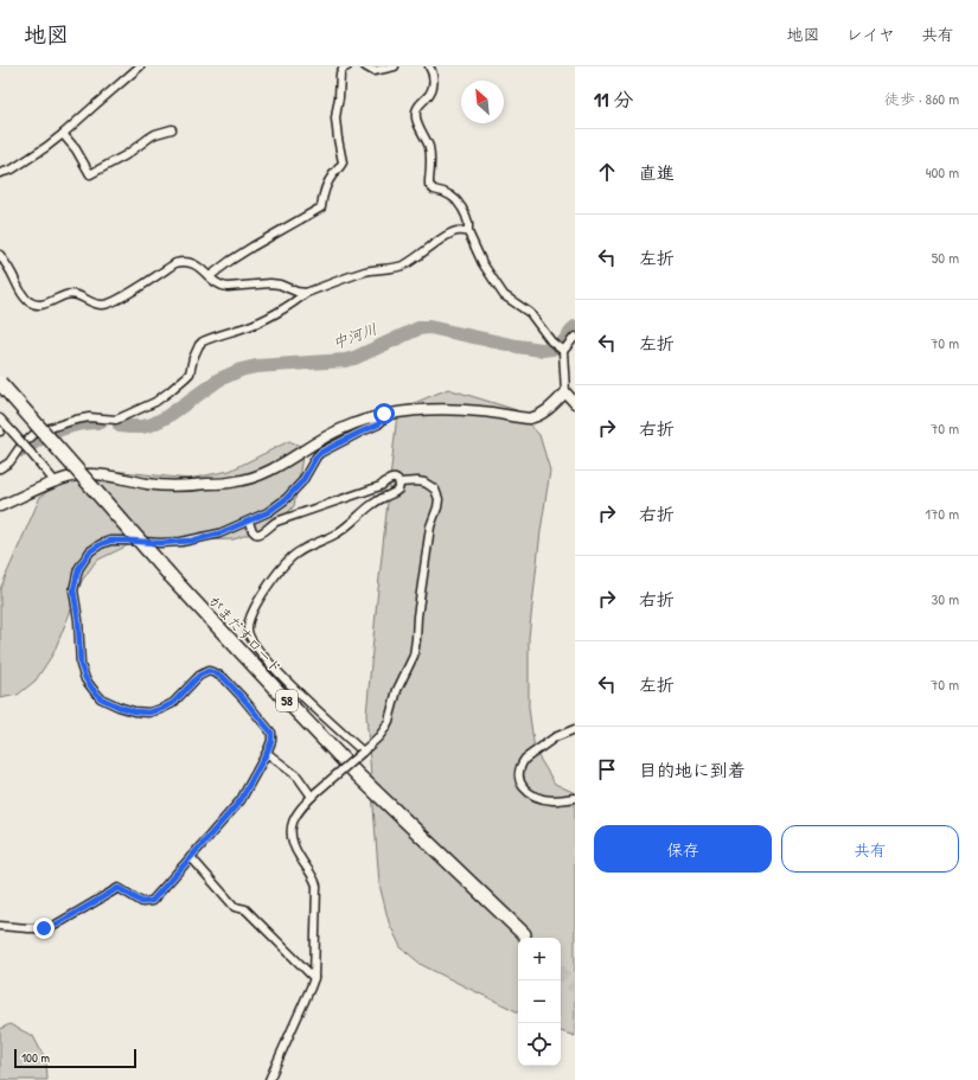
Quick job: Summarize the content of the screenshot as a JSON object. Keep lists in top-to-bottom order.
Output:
{
  "streets": {
    "highway": ["がまだすロード", "58"]
  },
  "water": ["中河川"],
  "scale_bar": "100 m",
  "north": "top left",
  "page": {
    "header": "地図",
    "nav": ["地図", "レイヤ", "共有"],
    "heading": ["11 分", "徒歩 · 860 m"],
    "list": [
      ["直進", "400 m"],
      ["左折", "50 m"],
      ["左折", "70 m"],
      ["右折", "70 m"],
      ["右折", "170 m"],
      ["右折", "30 m"],
      ["左折", "70 m"],
      "目的地に到着"
    ],
    "buttons": ["保存", "共有"],
    "map_buttons": ["+", "−"],
    "scale": "100 m"
  }
}
